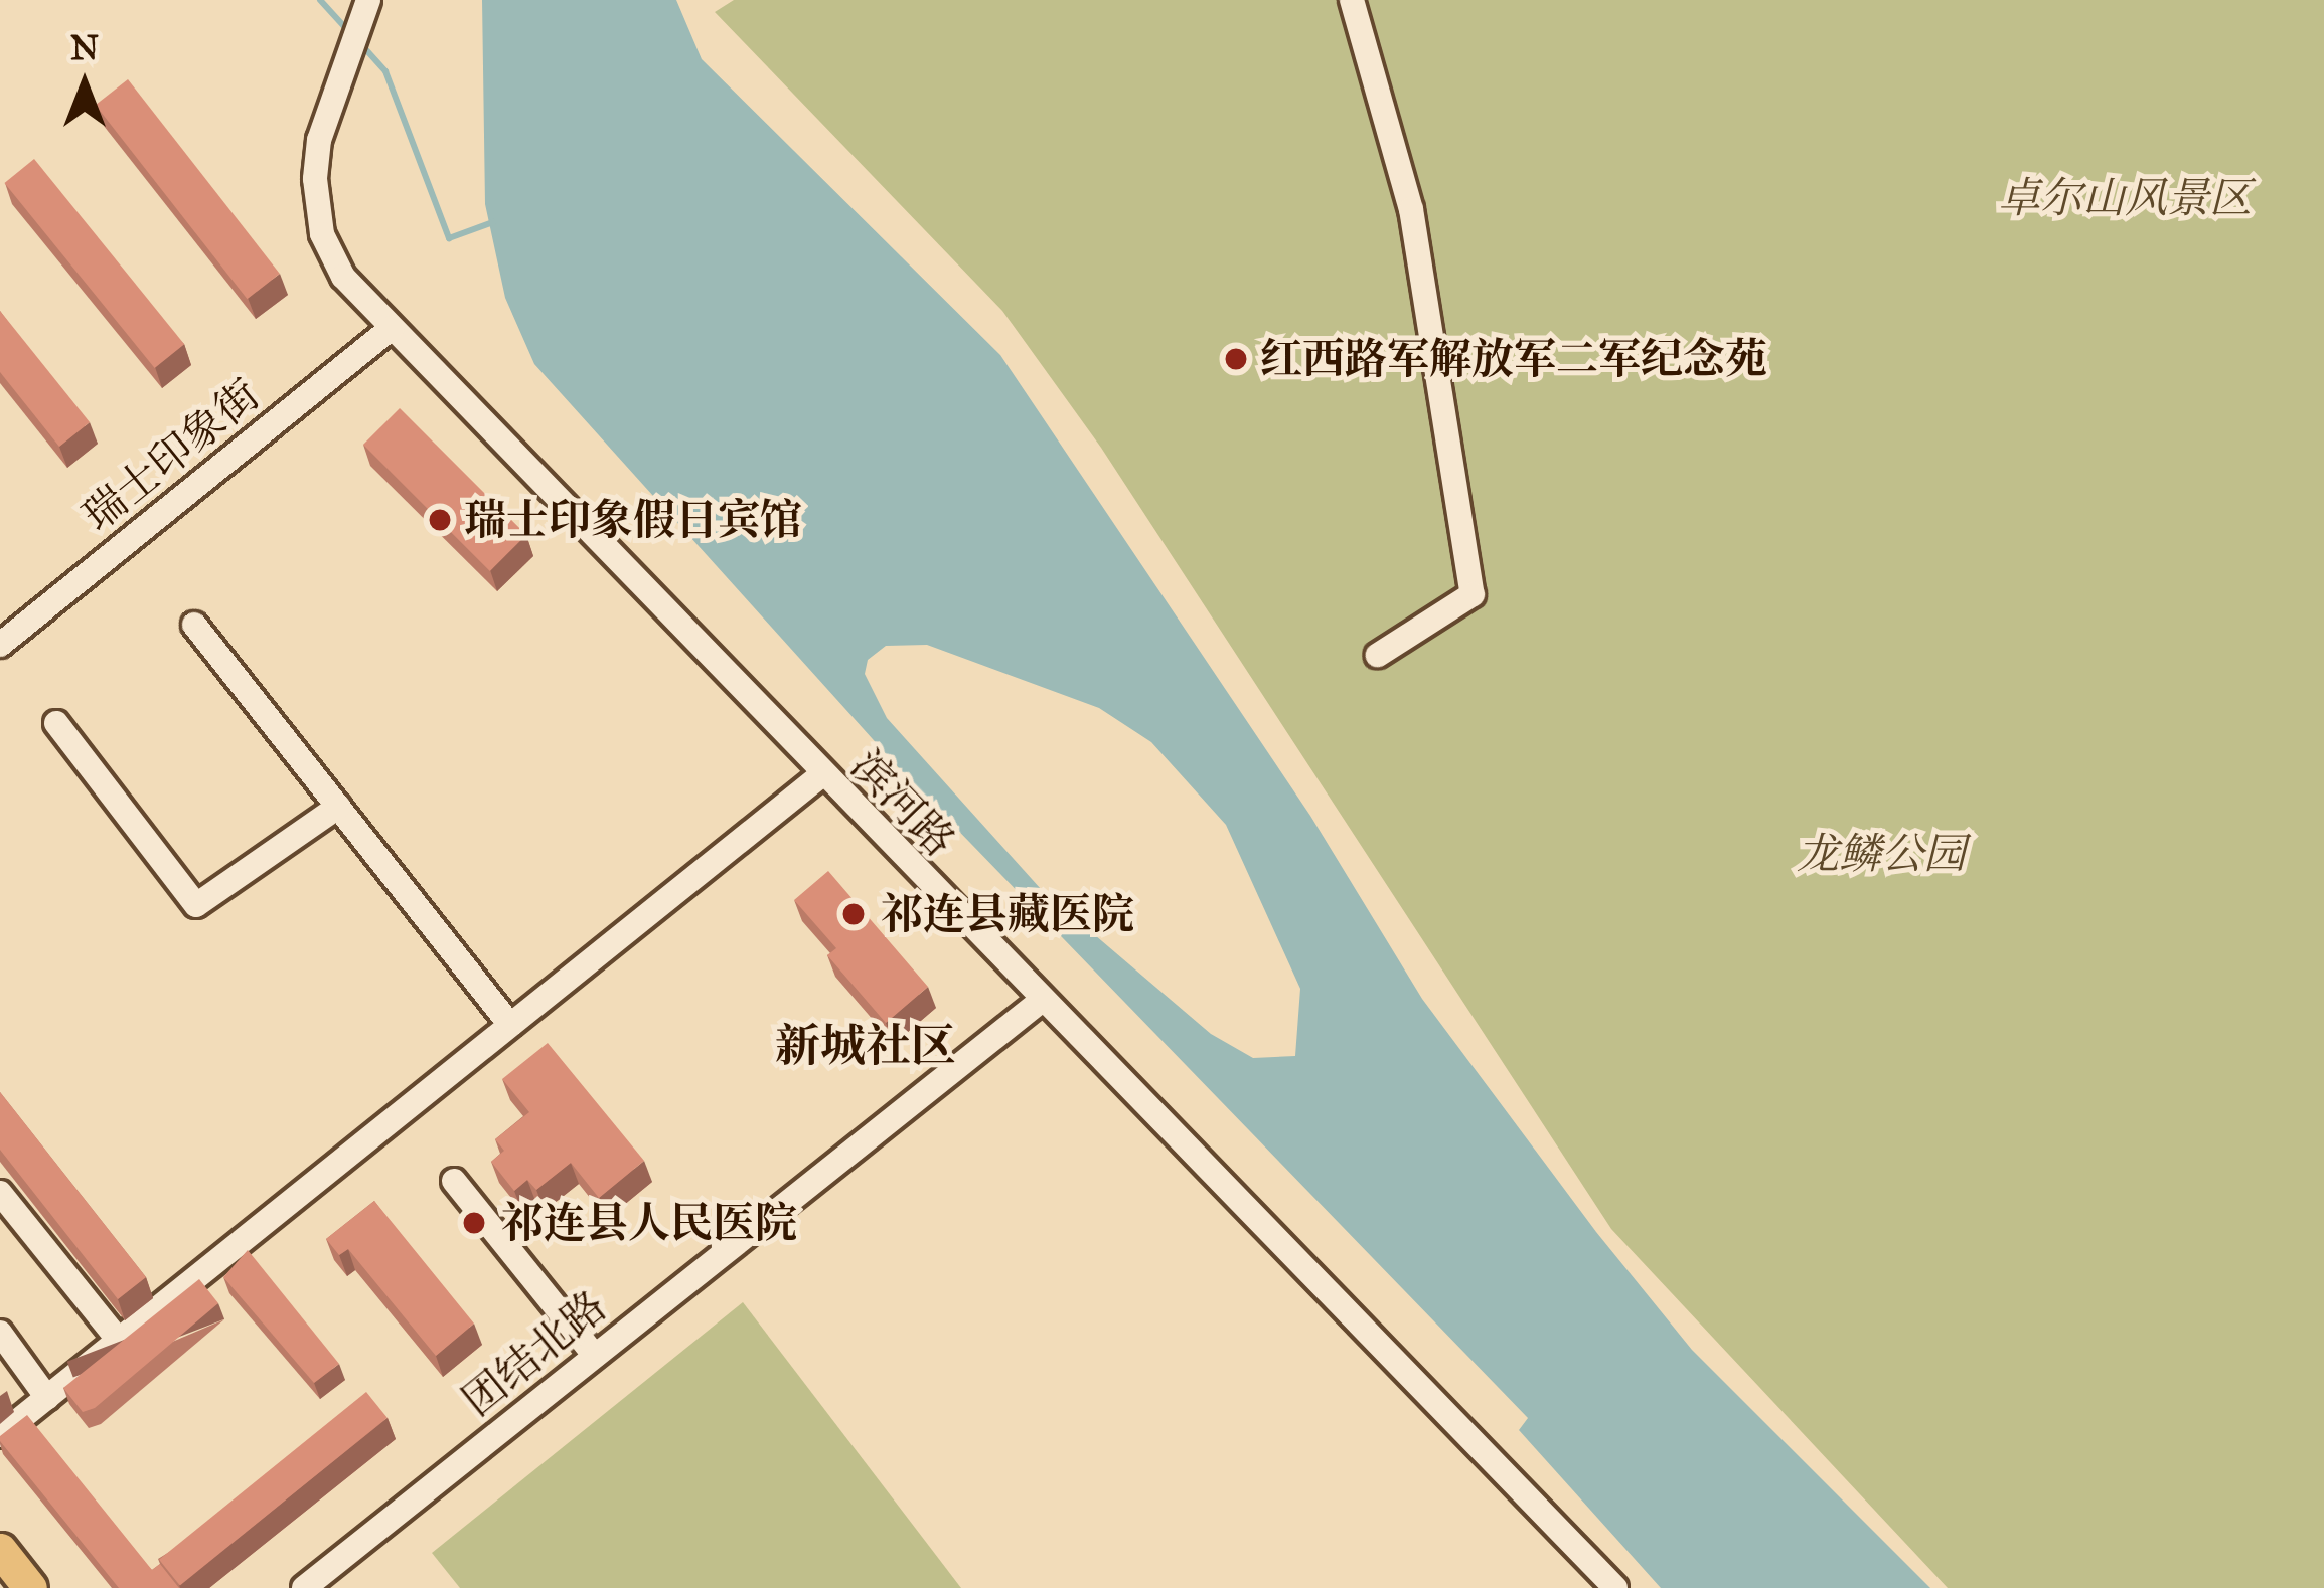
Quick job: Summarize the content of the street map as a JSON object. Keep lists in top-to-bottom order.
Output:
{
  "streets": {
    "street": ["瑞士印象街", "滨河路", "团结北路"]
  },
  "crossings": [
    ["瑞士印象街", "滨河路"],
    ["滨河路", "团结北路"]
  ],
  "districts": ["新城社区"],
  "parks": ["卓尔山风景区", "龙鳞公园"],
  "places": [
    "红西路军解放军二军纪念苑",
    "瑞士印象假日宾馆",
    "祁连县藏医院",
    "祁连县人民医院"
  ],
  "north": "top"
}
